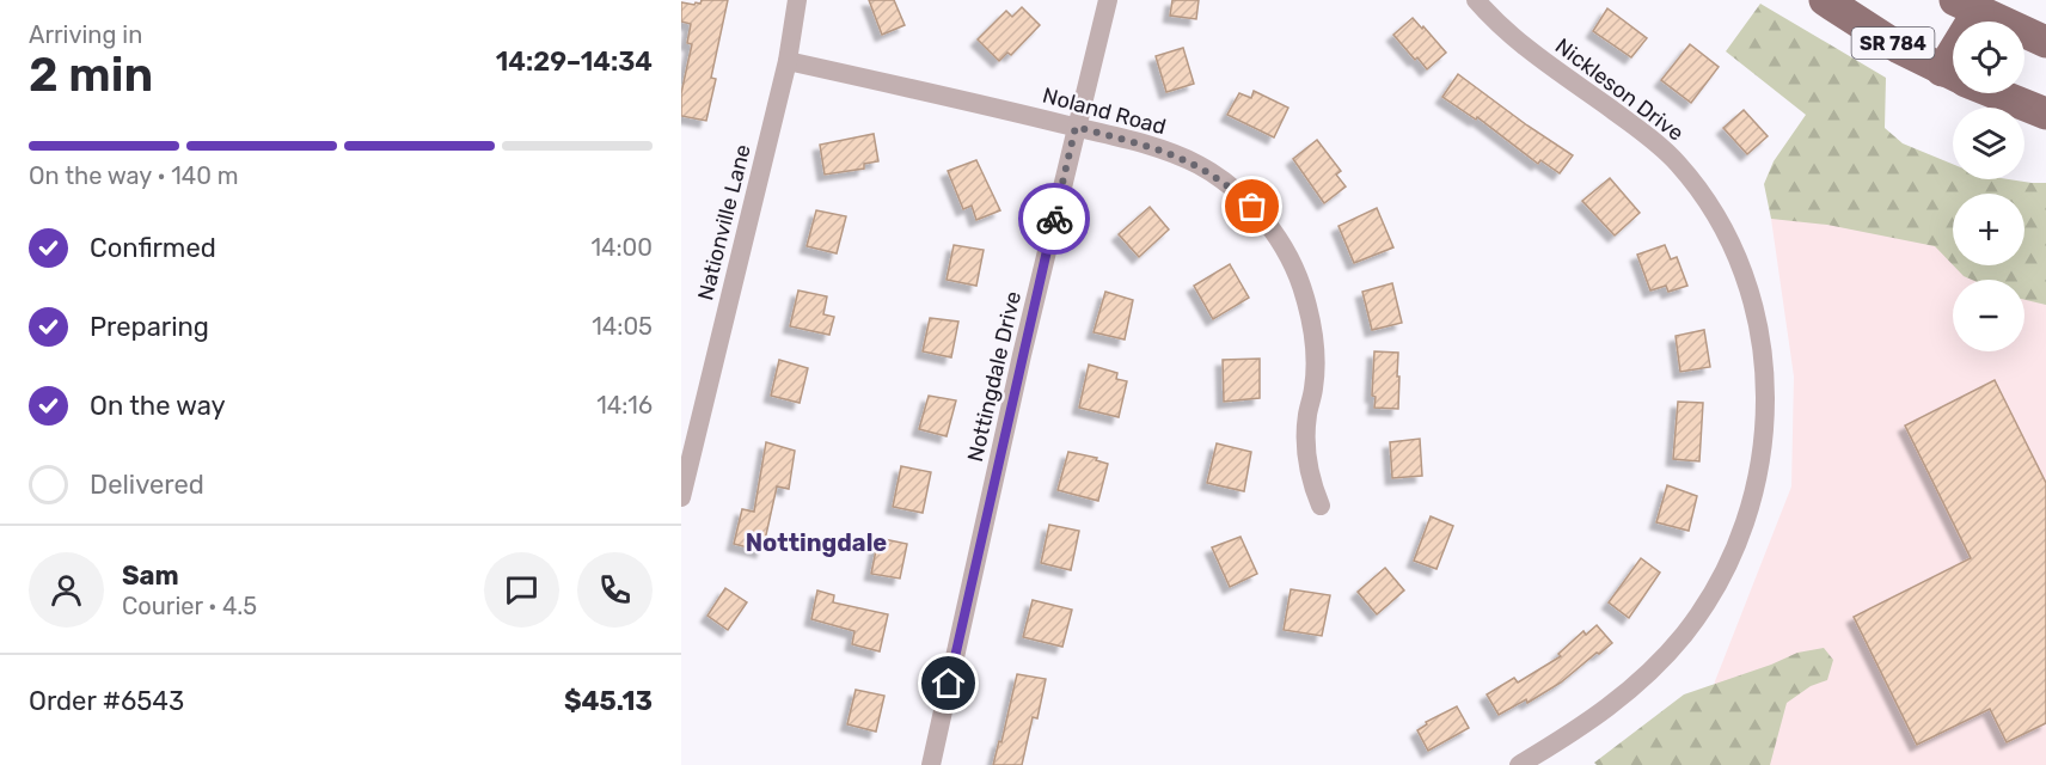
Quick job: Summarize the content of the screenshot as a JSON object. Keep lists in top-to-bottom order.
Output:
{
  "streets": {
    "main road": ["SR 784"],
    "street": [
      "Nickleson Drive",
      "Noland Road",
      "Nationville Lane",
      "Nottingdale Drive"
    ]
  },
  "crossings": [
    ["Noland Road", "Nationville Lane"],
    ["Noland Road", "Nottingdale Drive"]
  ],
  "districts": ["Nottingdale"],
  "page": {
    "heading": ["2 min", "Arriving in", "14:29–14:34"],
    "panel": [
      "Sam",
      "Courier · 4.5",
      "Order #6543",
      "$45.13"
    ],
    "map_buttons": ["+", "−"],
    "bar": "On the way · 140 m",
    "list": [
      ["Confirmed", "14:00"],
      ["Preparing", "14:05"],
      ["On the way", "14:16"],
      "Delivered"
    ]
  }
}
